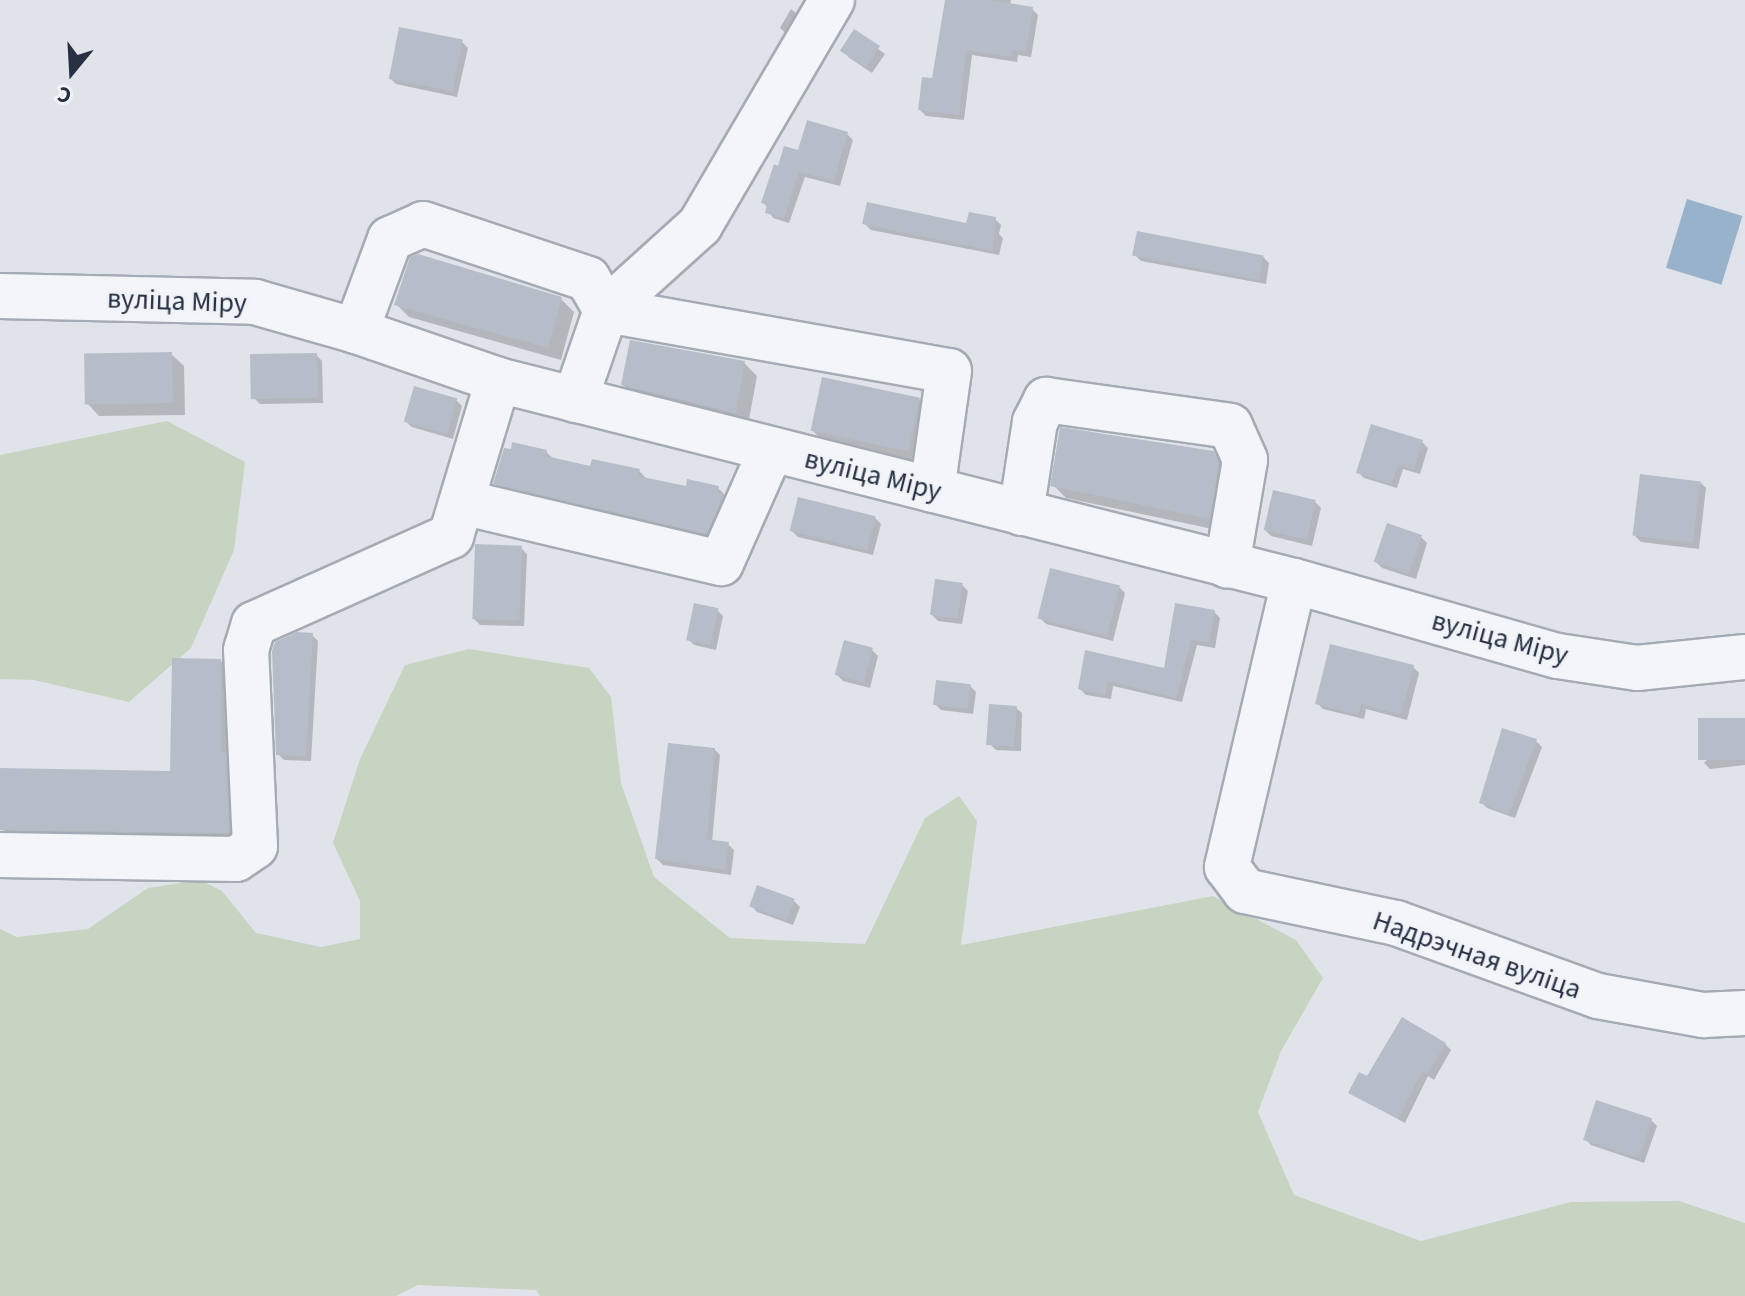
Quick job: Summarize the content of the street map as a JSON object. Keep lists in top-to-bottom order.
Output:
{
  "streets": {
    "street": ["вуліца Міру", "Надрэчная вуліца"]
  },
  "crossings": [
    ["вуліца Міру", "Надрэчная вуліца"]
  ],
  "north": "bottom"
}
